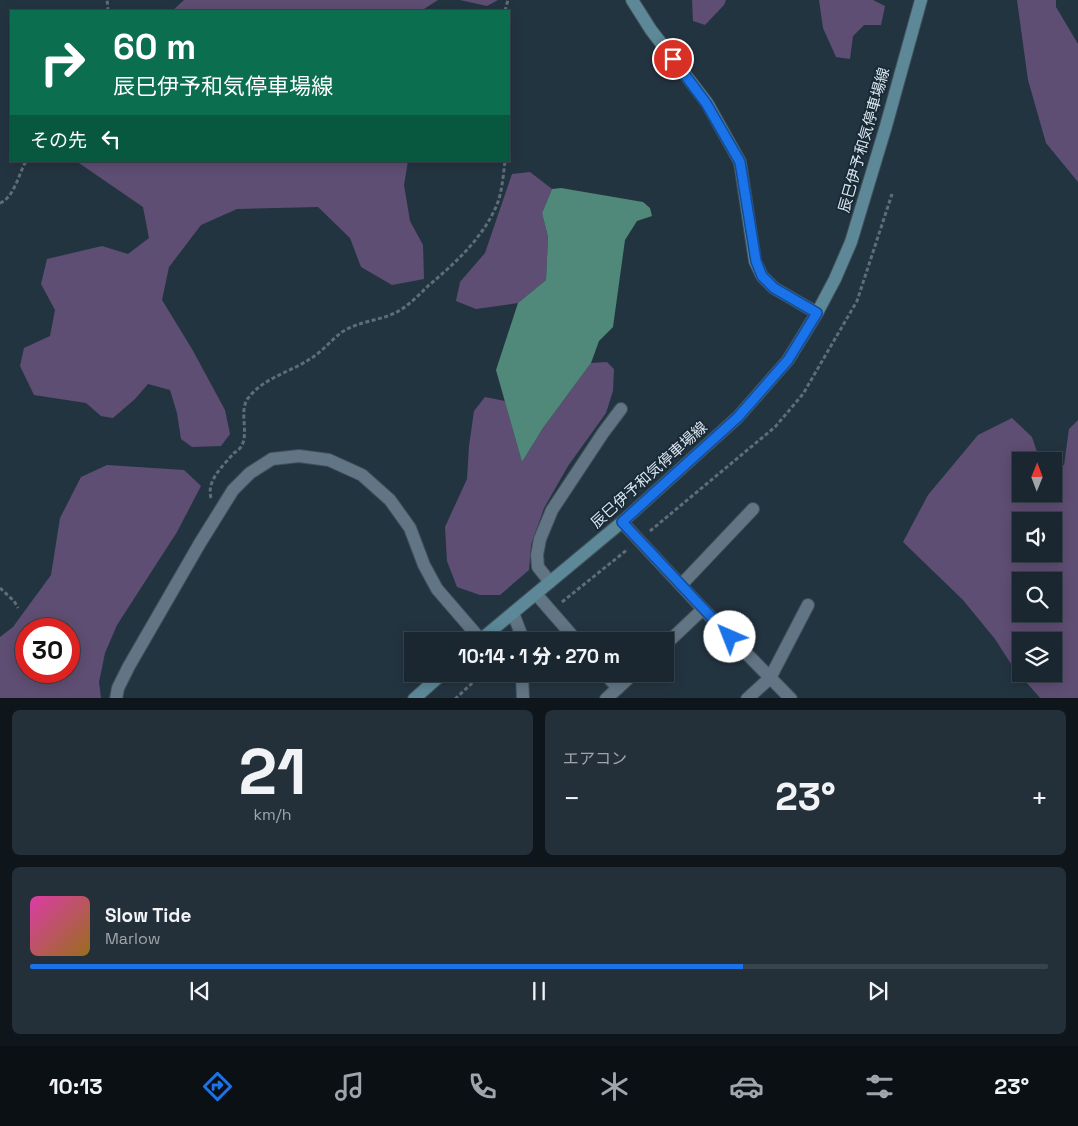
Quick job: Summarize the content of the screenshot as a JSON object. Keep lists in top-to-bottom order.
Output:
{
  "streets": {
    "main road": ["辰巳伊予和気停車場線"]
  },
  "north": "top",
  "page": {
    "turn": ["60 m", "辰巳伊予和気停車場線"],
    "then": "その先",
    "limit": "30",
    "trip": "10:14 · 1 分 · 270 m",
    "tile": [
      ["21", "km/h"],
      "エアコン"
    ],
    "heat": ["−", "23°", "+"],
    "song": ["Slow Tide", "Marlow"],
    "tabs": ["10:13", "23°"]
  }
}
